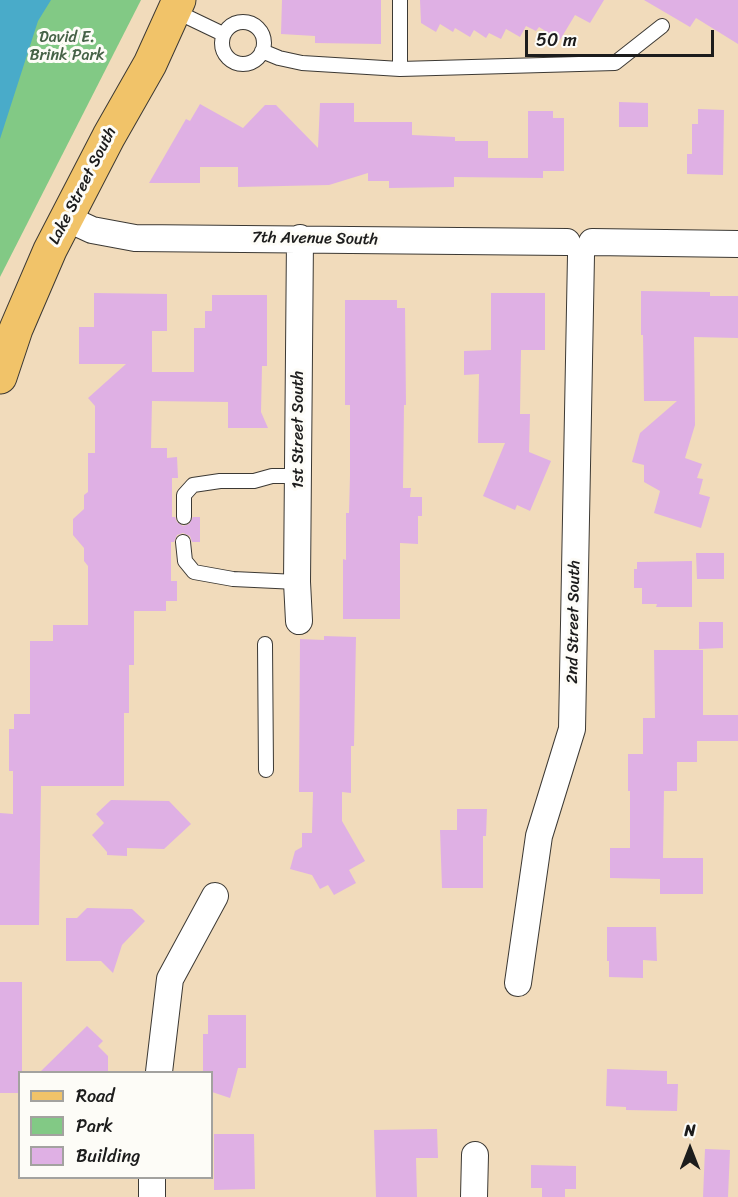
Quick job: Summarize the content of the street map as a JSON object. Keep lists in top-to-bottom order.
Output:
{
  "streets": {
    "main road": ["Lake Street South"],
    "street": ["7th Avenue South", "1st Street South", "2nd Street South"]
  },
  "crossings": [
    ["Lake Street South", "7th Avenue South"],
    ["7th Avenue South", "1st Street South"],
    ["7th Avenue South", "2nd Street South"]
  ],
  "parks": ["David E. Brink Park"],
  "legend": ["Road", "Park", "Building"],
  "scale_bar": "50 m",
  "north": "top"
}
